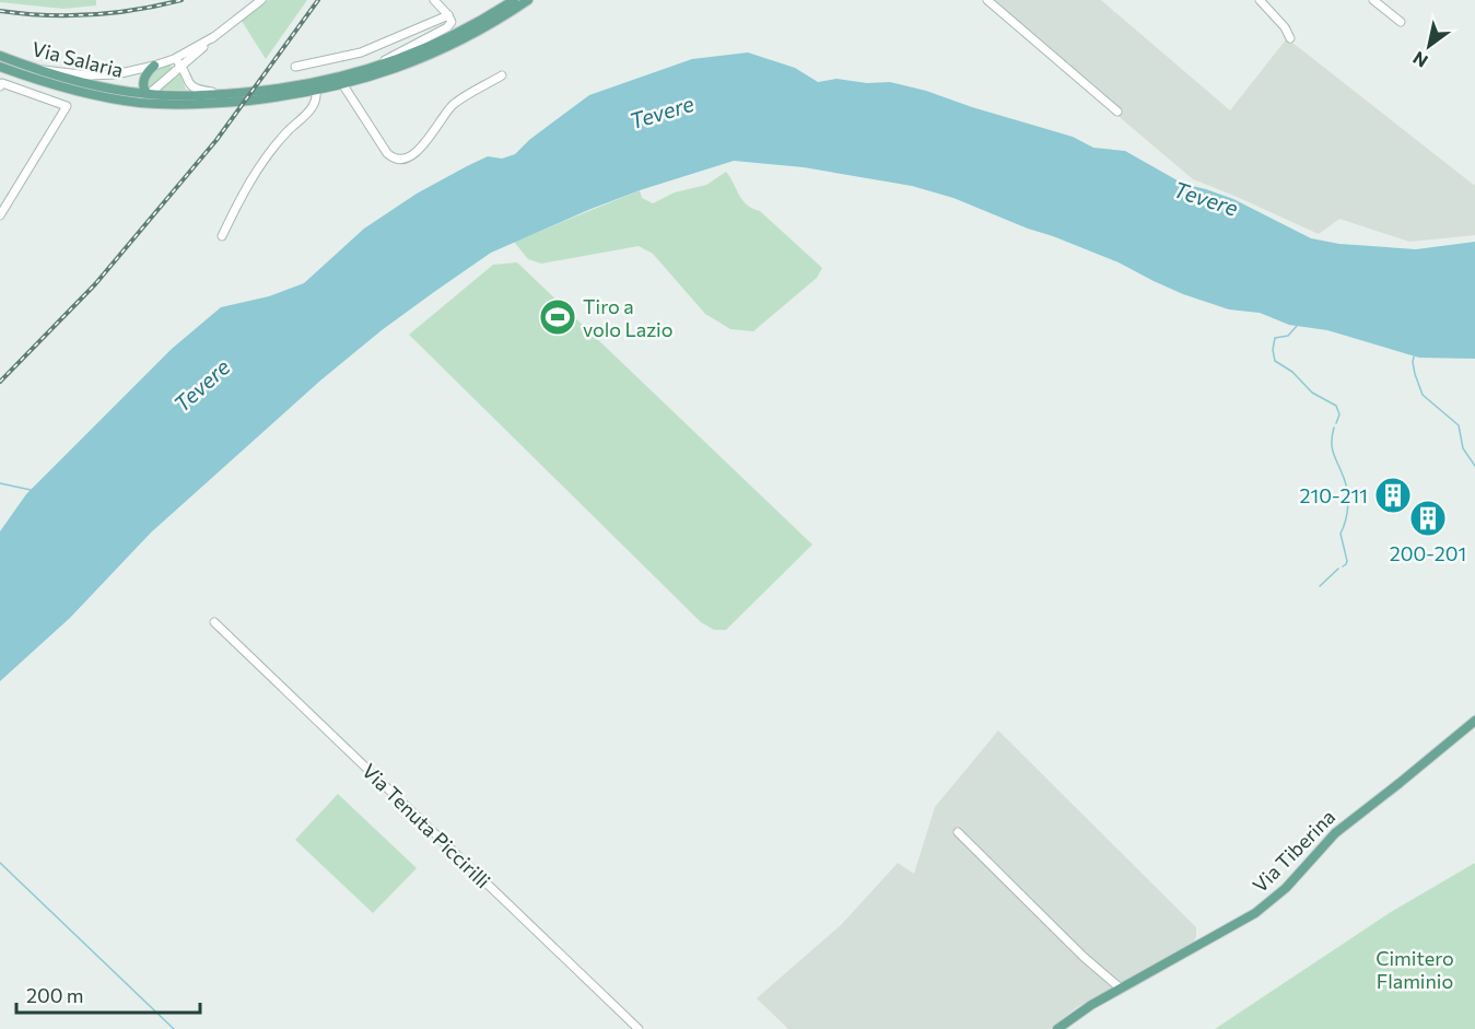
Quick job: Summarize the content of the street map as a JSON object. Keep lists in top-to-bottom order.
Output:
{
  "streets": {
    "main road": ["Via Salaria", "Via Tiberina"],
    "street": ["Via Tenuta Piccirilli"]
  },
  "water": ["Tevere"],
  "parks": ["Cimitero Flaminio"],
  "places": {
    "sports": ["Tiro a volo Lazio"],
    "building": ["210-211", "200-201"]
  },
  "scale_bar": "200 m",
  "north": "bottom left"
}
